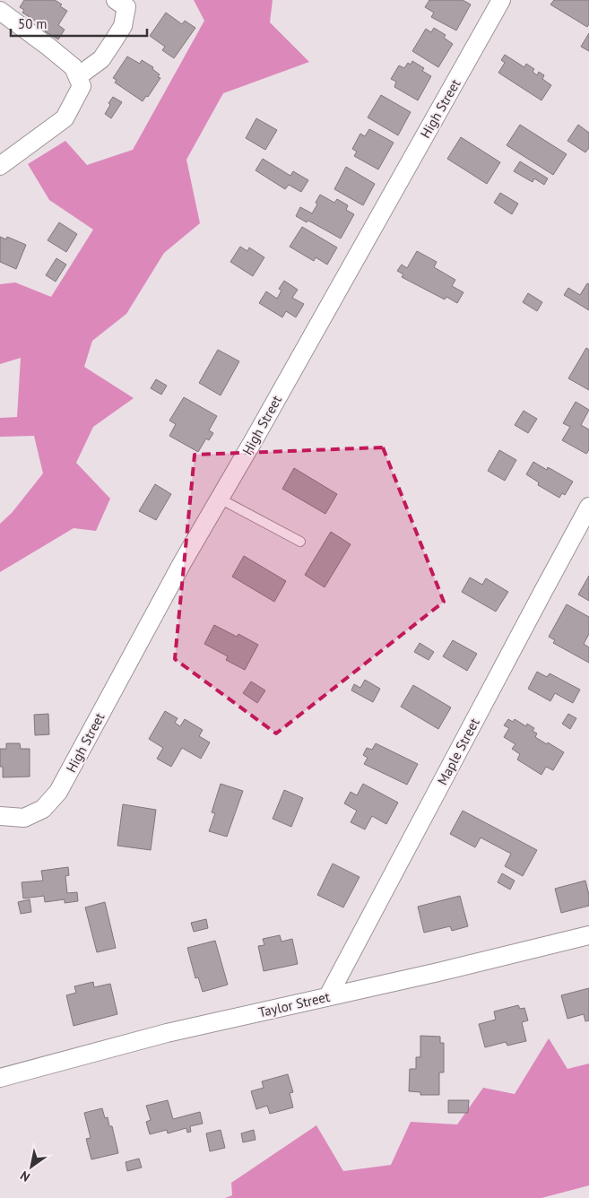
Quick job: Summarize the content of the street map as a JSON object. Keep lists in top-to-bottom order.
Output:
{
  "streets": {
    "street": ["High Street", "Maple Street", "Taylor Street"]
  },
  "crossings": [
    ["Maple Street", "Taylor Street"]
  ],
  "scale_bar": "50 m",
  "north": "bottom left"
}
